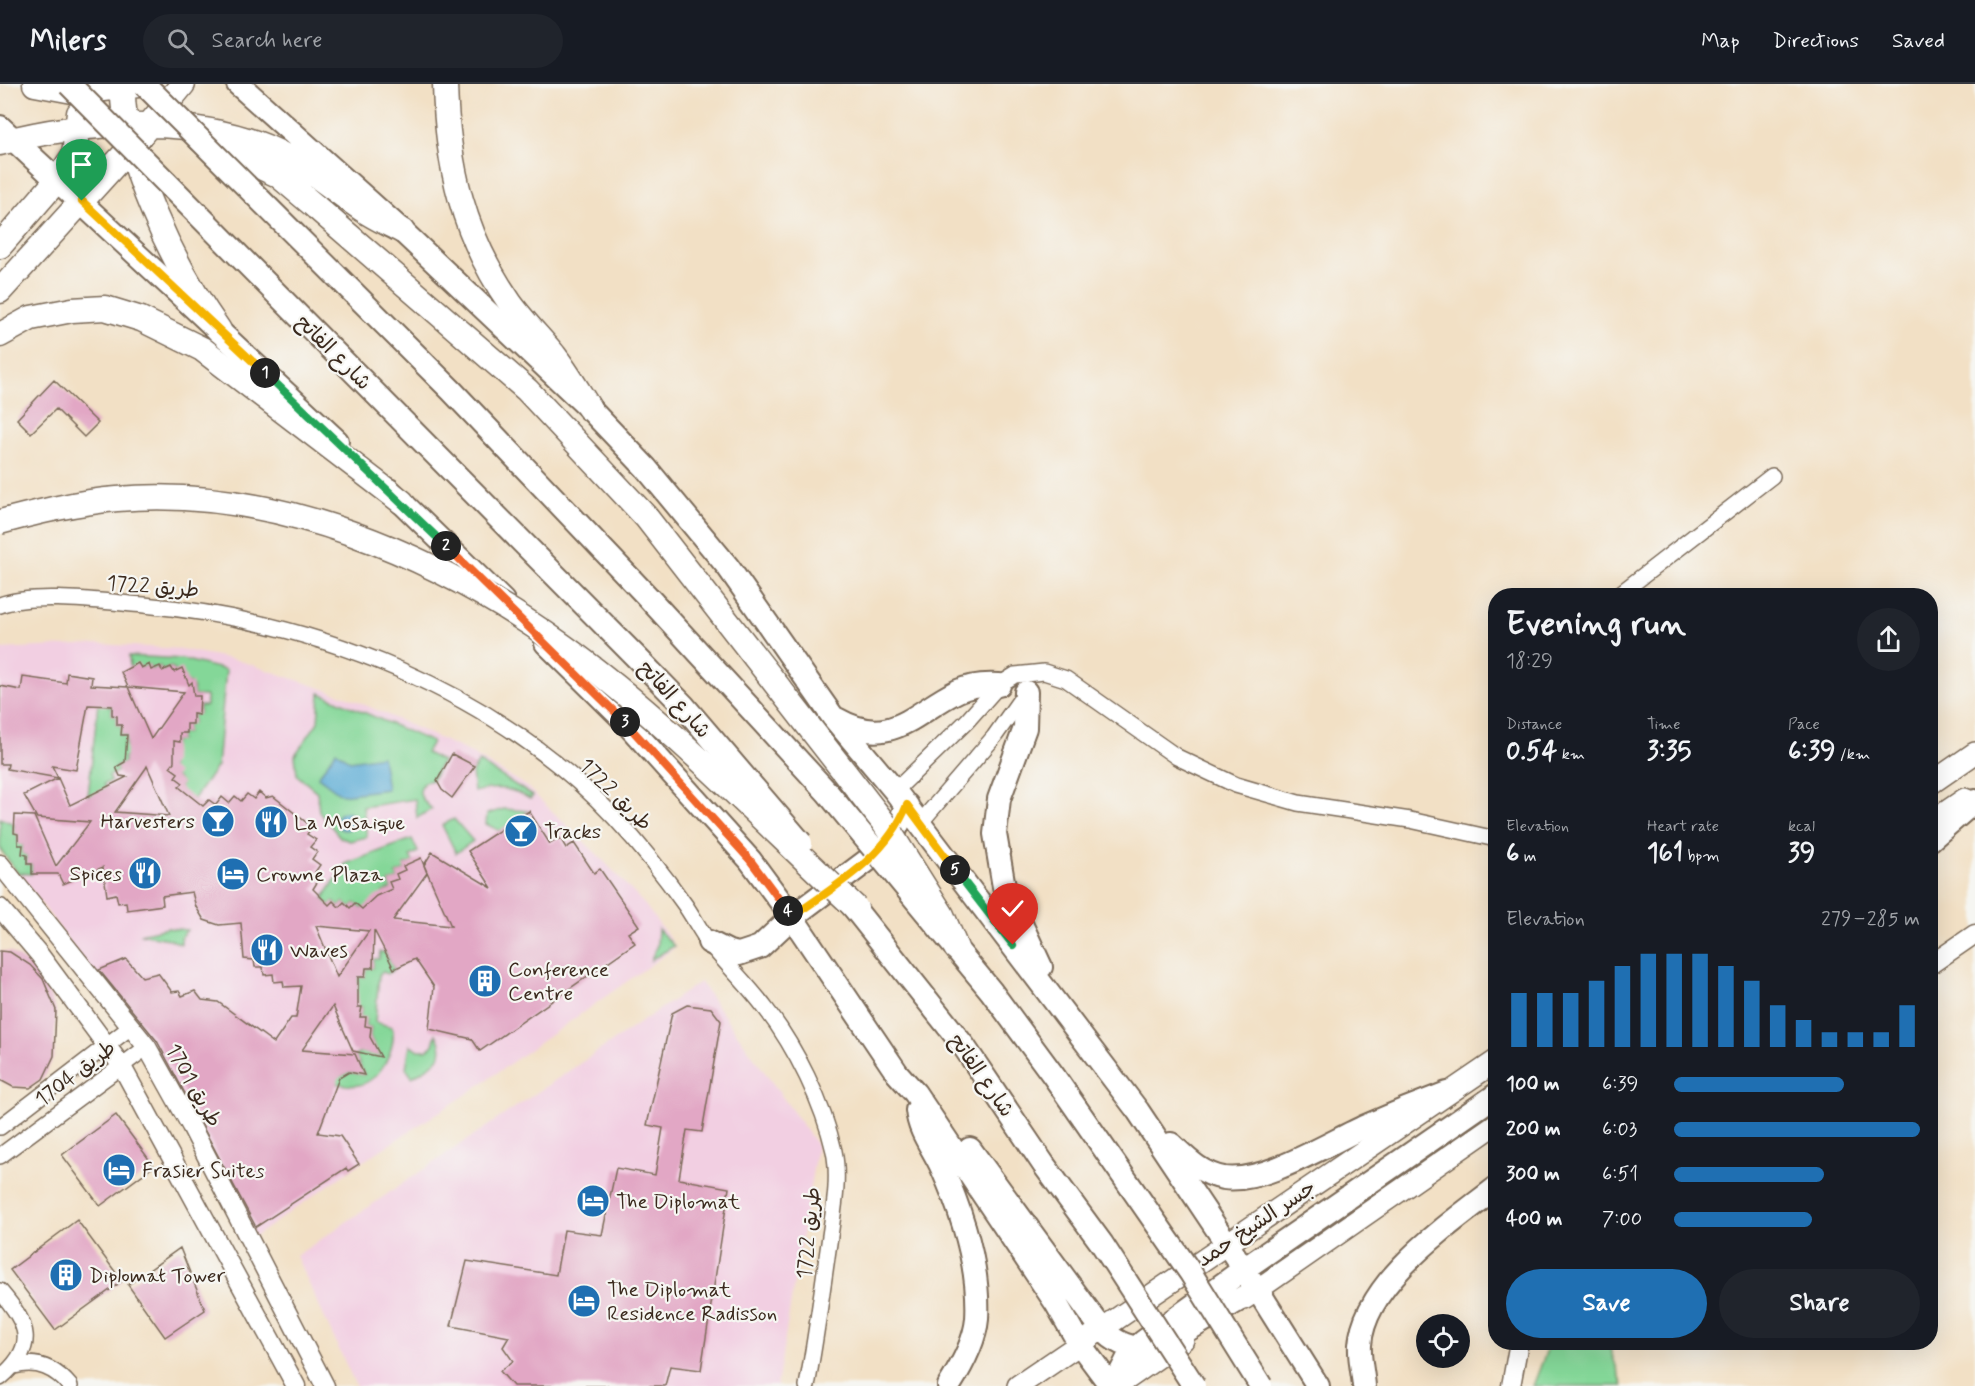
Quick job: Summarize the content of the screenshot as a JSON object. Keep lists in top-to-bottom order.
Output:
{
  "streets": {
    "main road": ["شارع الفاتح", "جسر الشيخ حمد"],
    "street": ["طريق 1722", "طريق 1704", "طريق 1701"]
  },
  "crossings": [
    ["طريق 1704", "طريق 1701"]
  ],
  "places": {
    "bar": ["Harvesters", "Tracks"],
    "restaurant": ["La Mosaique", "Spices", "Waves"],
    "hotel": [
      "Crowne Plaza",
      "Frasier Suites",
      "The Diplomat",
      "The Diplomat Residence Radisson"
    ],
    "building": ["Conference Centre", "Diplomat Tower"]
  },
  "page": {
    "header": "Milers",
    "search": "Search here",
    "nav": ["Map", "Directions", "Saved"],
    "pins": [
      "1",
      "2",
      "3",
      "5",
      "4"
    ],
    "heading": ["Evening run", "18:29"],
    "stats": [
      ["Distance", "0.54 km"],
      ["Time", "3:35"],
      ["Pace", "6:39 /km"],
      ["Elevation", "6 m"],
      ["Heart rate", "161 bpm"],
      ["kcal", "39"]
    ],
    "chart": ["Elevation", "279–285 m"],
    "list": [
      {
        "name": "100 m",
        "note": "6:39"
      },
      {
        "name": "200 m",
        "note": "6:03"
      },
      {
        "name": "300 m",
        "note": "6:51"
      },
      {
        "name": "400 m",
        "note": "7:00"
      }
    ],
    "buttons": ["Save", "Share"]
  }
}
